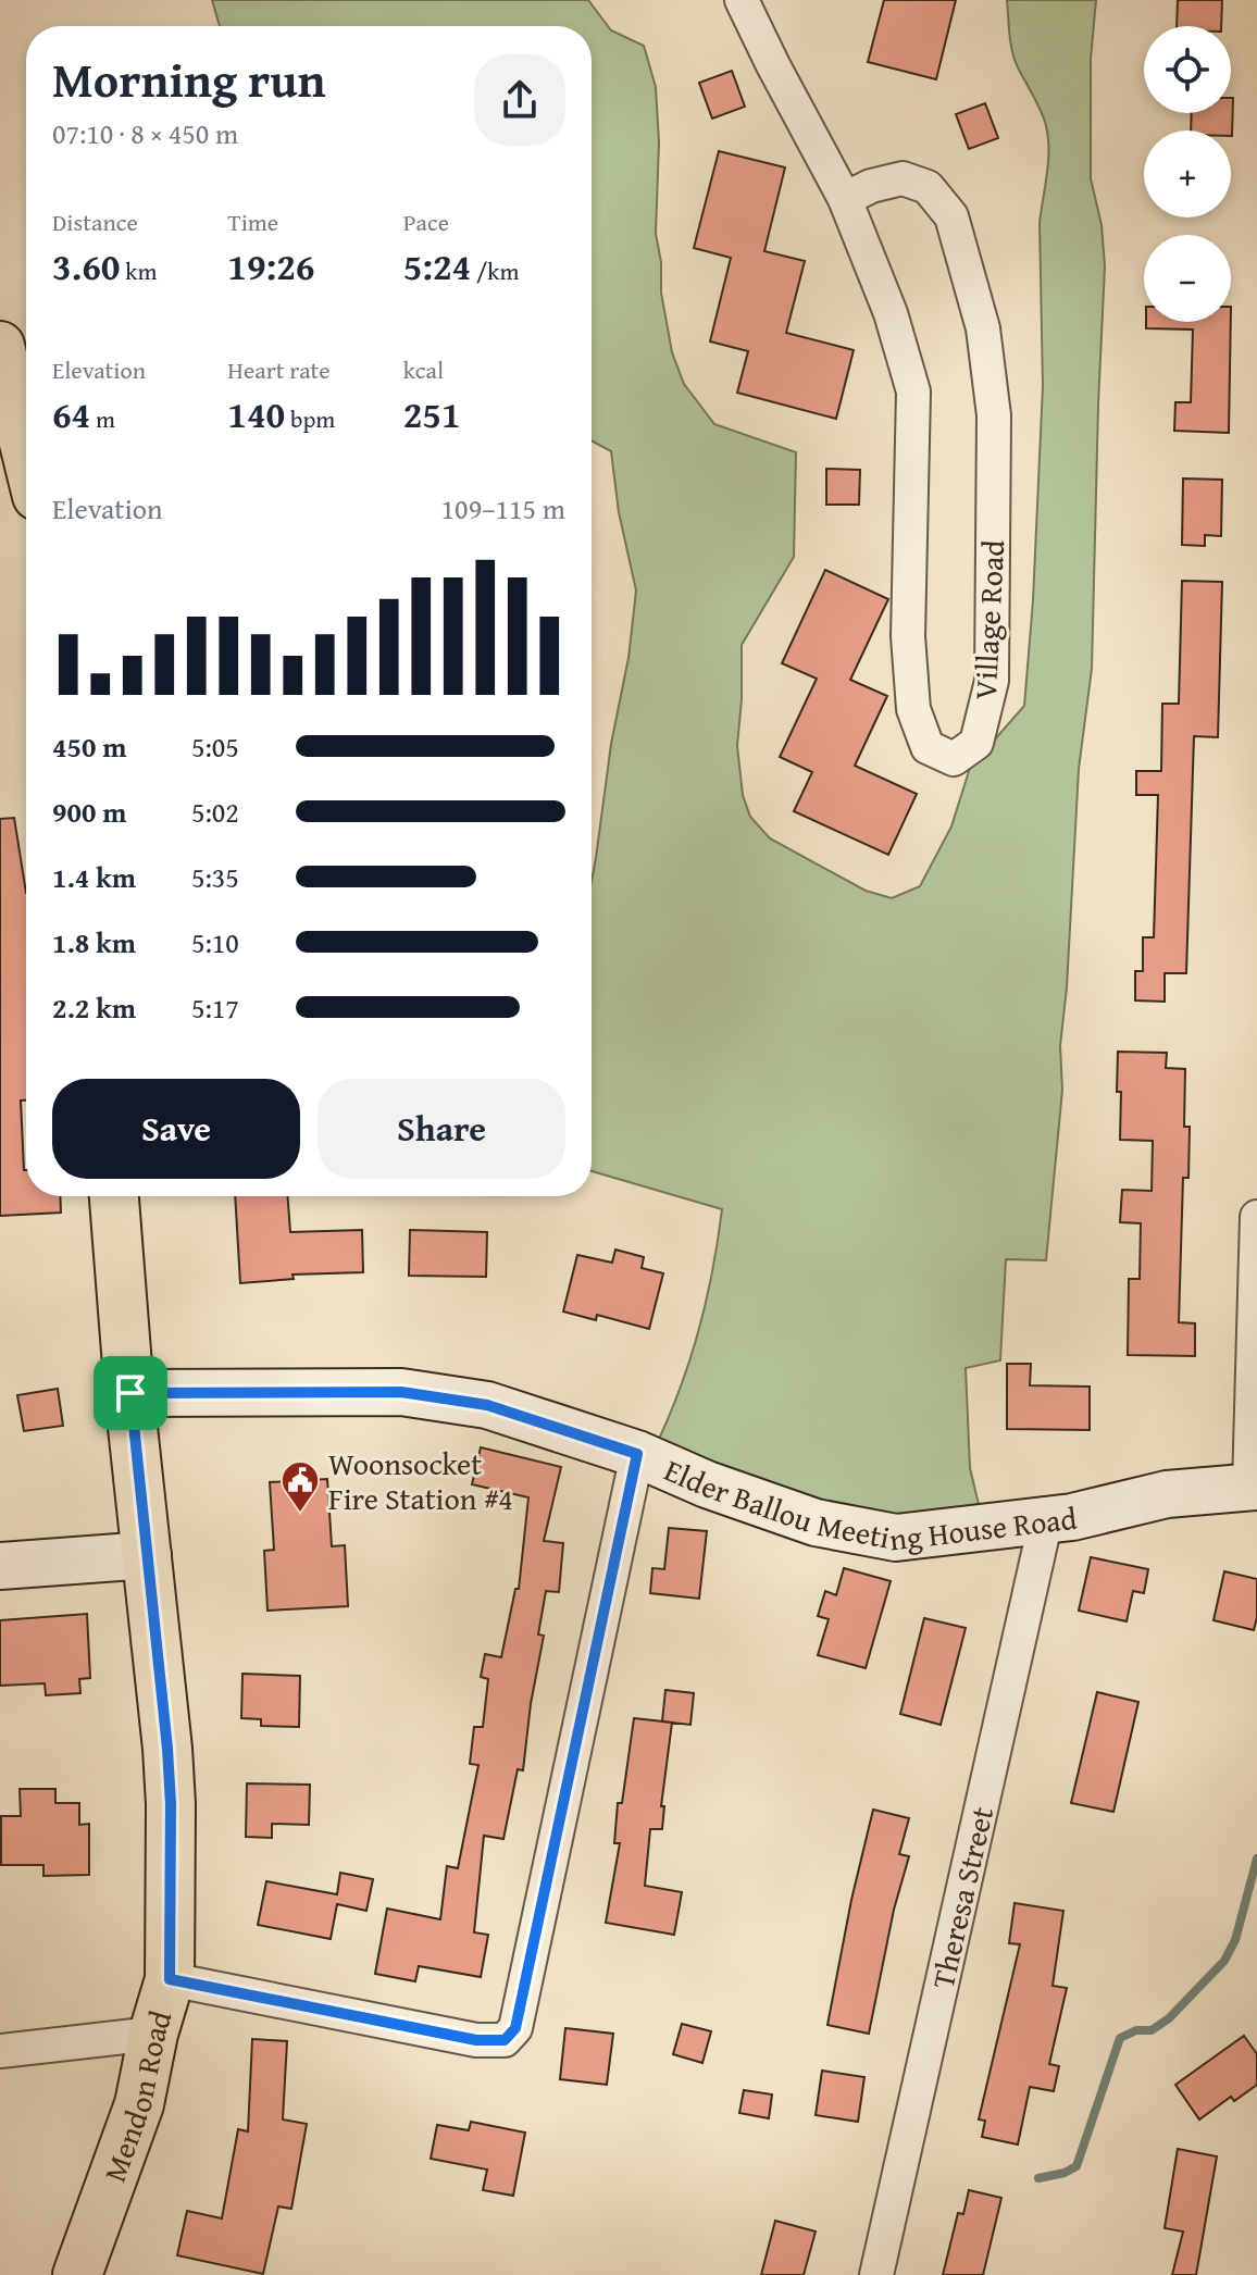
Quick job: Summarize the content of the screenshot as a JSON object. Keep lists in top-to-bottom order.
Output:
{
  "streets": {
    "main road": ["Mendon Road"],
    "street": ["Village Road", "Elder Ballou Meeting House Road", "Theresa Street"]
  },
  "crossings": [
    ["Elder Ballou Meeting House Road", "Theresa Street"],
    ["Elder Ballou Meeting House Road", "Mendon Road"]
  ],
  "places": {
    "public building": ["Woonsocket Fire Station #4"]
  },
  "page": {
    "map_buttons": ["+", "−"],
    "heading": ["Morning run", "07:10 · 8 × 450 m"],
    "stats": [
      ["Distance", "3.60 km"],
      ["Time", "19:26"],
      ["Pace", "5:24 /km"],
      ["Elevation", "64 m"],
      ["Heart rate", "140 bpm"],
      ["kcal", "251"]
    ],
    "chart": ["Elevation", "109–115 m"],
    "list": [
      {
        "name": "450 m",
        "note": "5:05"
      },
      {
        "name": "900 m",
        "note": "5:02"
      },
      {
        "name": "1.4 km",
        "note": "5:35"
      },
      {
        "name": "1.8 km",
        "note": "5:10"
      },
      {
        "name": "2.2 km",
        "note": "5:17"
      }
    ],
    "buttons": ["Save", "Share"]
  }
}
